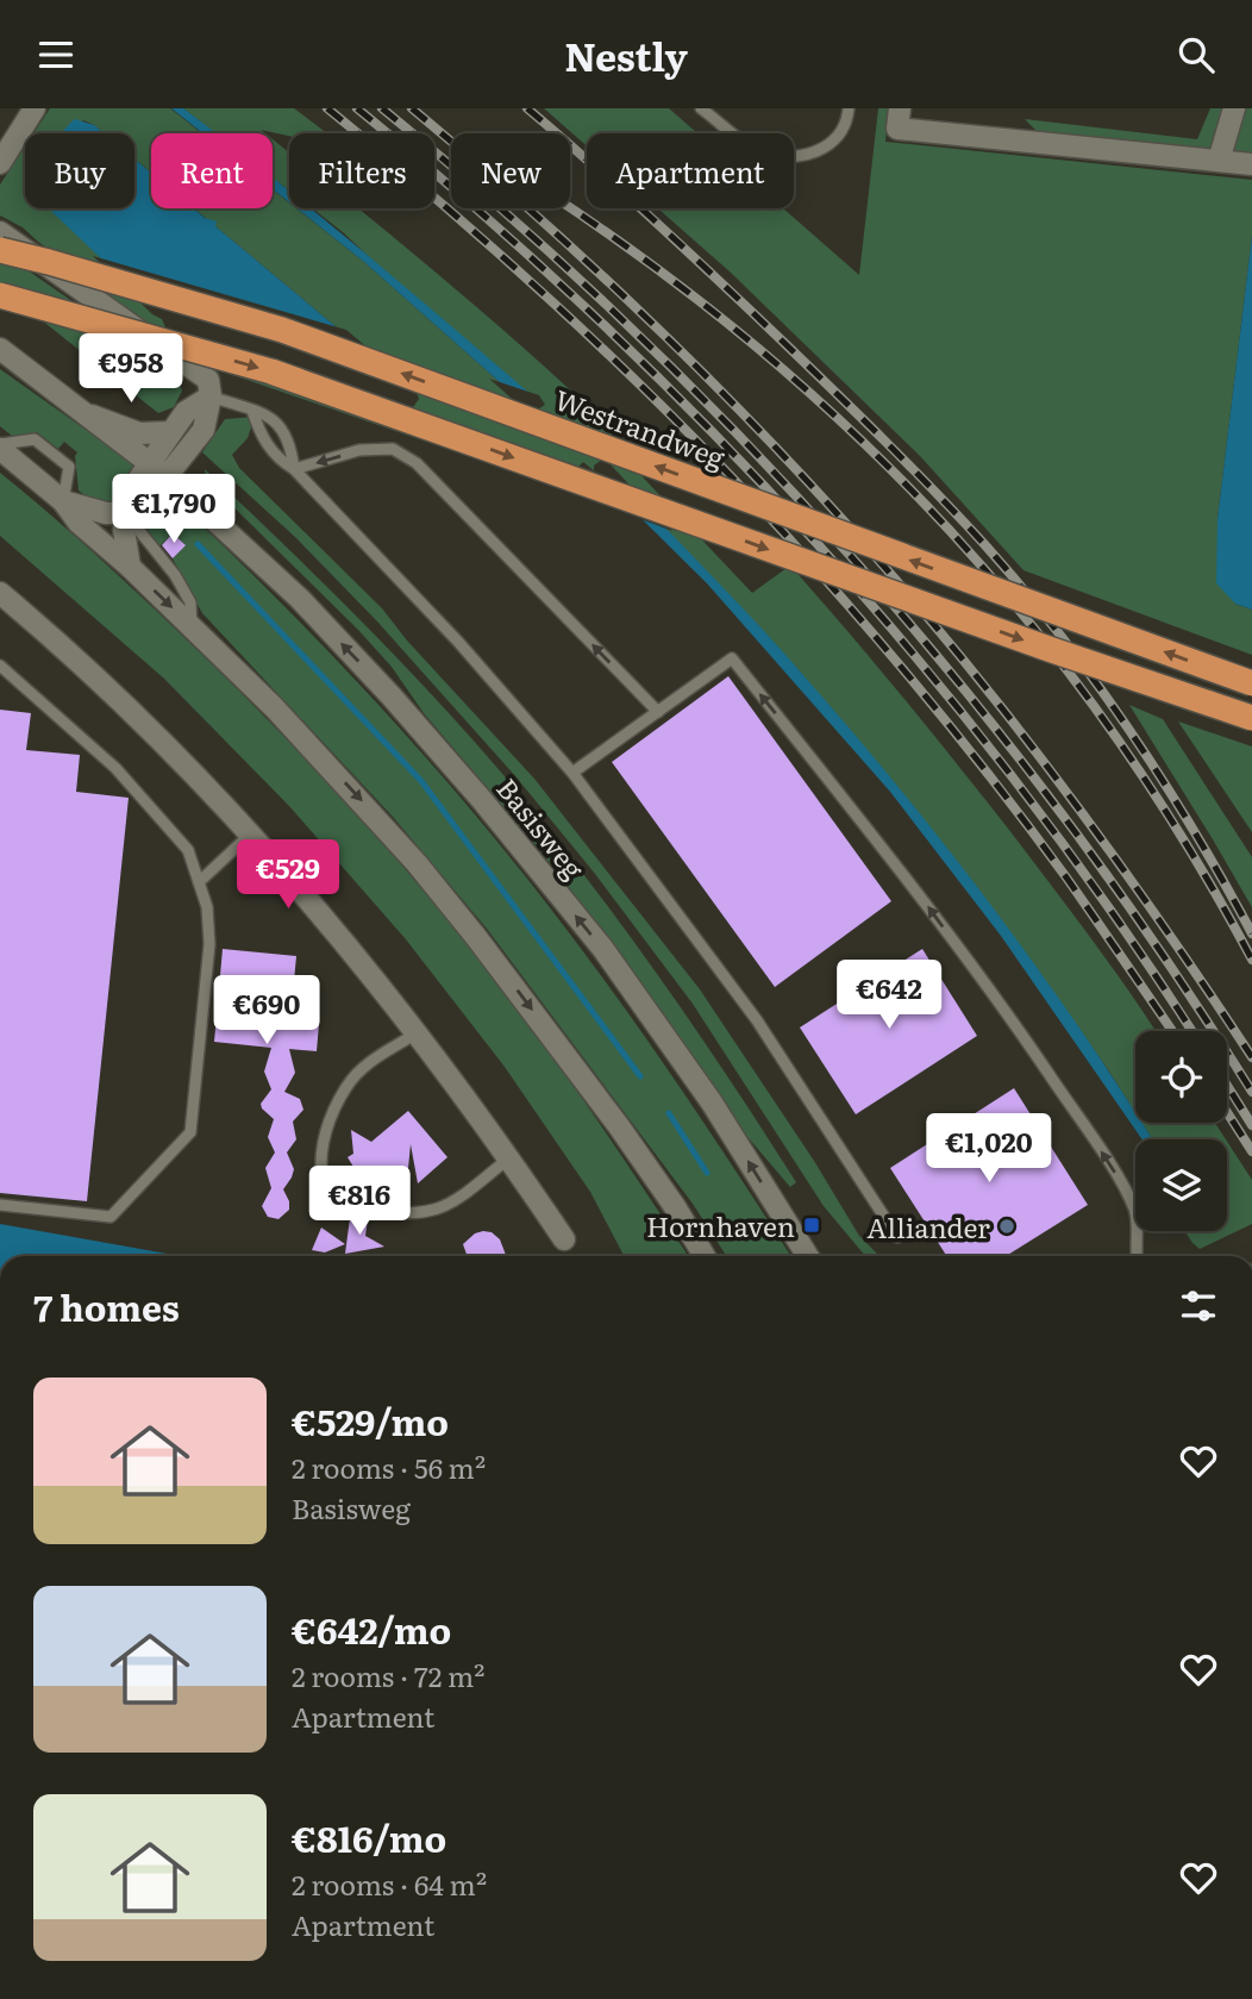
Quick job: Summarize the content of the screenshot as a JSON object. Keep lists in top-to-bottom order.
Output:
{
  "streets": {
    "highway": ["Westrandweg"],
    "main road": ["Basisweg"]
  },
  "places": {
    "transit": ["Hornhaven"],
    "other": ["Alliander"]
  },
  "page": {
    "header": "Nestly",
    "chip": [
      "Buy",
      "Rent",
      "Filters",
      "New",
      "Apartment"
    ],
    "price": [
      "€958",
      "€1,790",
      "€529",
      "€642",
      "€690",
      "€1,020",
      "€816"
    ],
    "heading": "7 homes",
    "list": [
      {
        "name": "€529/mo",
        "note": "2 rooms · 56 m² · Basisweg"
      },
      {
        "name": "€642/mo",
        "note": "2 rooms · 72 m² · Apartment"
      },
      {
        "name": "€816/mo",
        "note": "2 rooms · 64 m² · Apartment"
      }
    ]
  }
}
